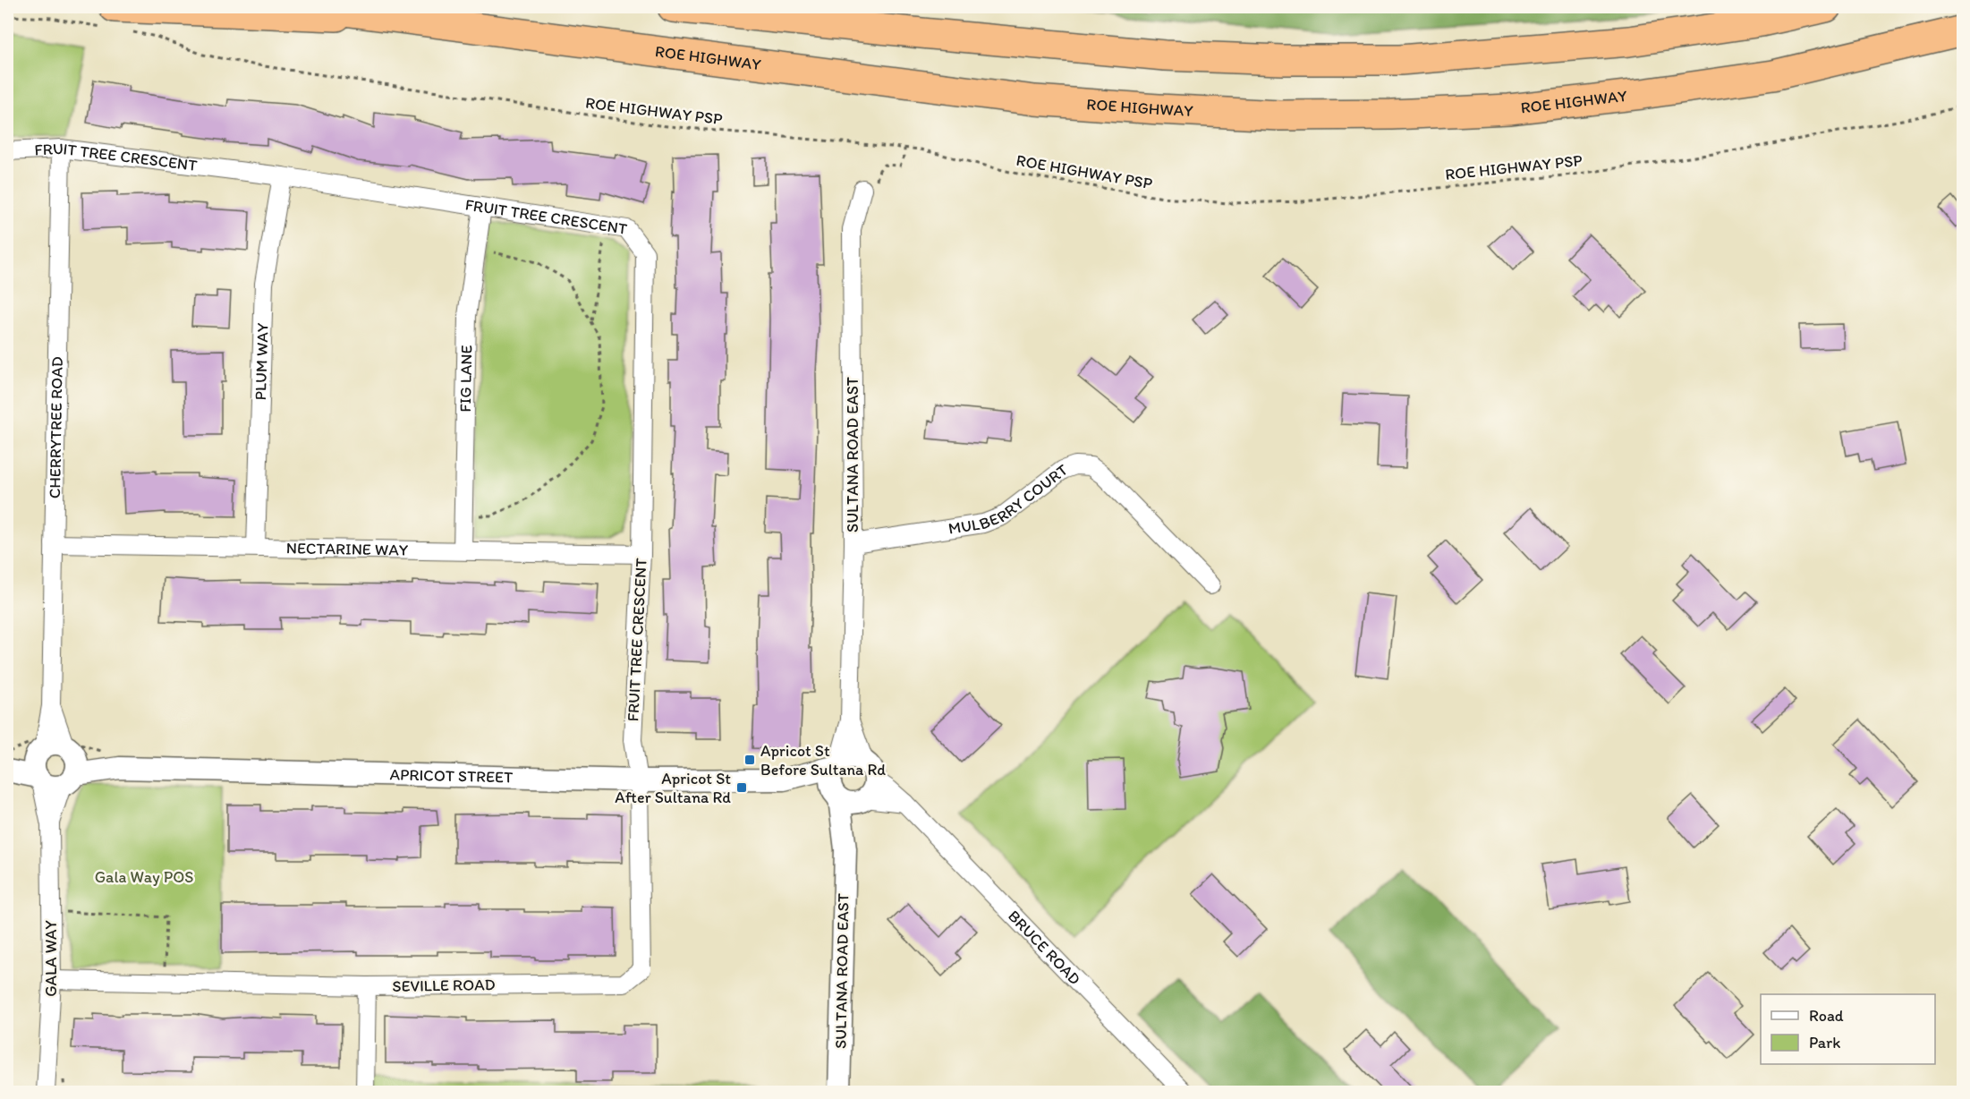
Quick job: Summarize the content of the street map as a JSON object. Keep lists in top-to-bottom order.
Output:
{
  "streets": {
    "highway": ["ROE HIGHWAY"],
    "street": [
      "FRUIT TREE CRESCENT",
      "PLUM WAY",
      "FIG LANE",
      "CHERRYTREE ROAD",
      "SULTANA ROAD EAST",
      "MULBERRY COURT",
      "NECTARINE WAY",
      "APRICOT STREET",
      "BRUCE ROAD",
      "GALA WAY",
      "SEVILLE ROAD"
    ],
    "path": ["ROE HIGHWAY PSP"]
  },
  "crossings": [
    ["FRUIT TREE CRESCENT", "PLUM WAY"],
    ["FRUIT TREE CRESCENT", "FIG LANE"],
    ["FRUIT TREE CRESCENT", "CHERRYTREE ROAD"],
    ["FRUIT TREE CRESCENT", "NECTARINE WAY"],
    ["FRUIT TREE CRESCENT", "APRICOT STREET"],
    ["FRUIT TREE CRESCENT", "SEVILLE ROAD"],
    ["PLUM WAY", "NECTARINE WAY"],
    ["FIG LANE", "NECTARINE WAY"],
    ["CHERRYTREE ROAD", "NECTARINE WAY"],
    ["CHERRYTREE ROAD", "APRICOT STREET"],
    ["CHERRYTREE ROAD", "GALA WAY"],
    ["SULTANA ROAD EAST", "MULBERRY COURT"],
    ["SULTANA ROAD EAST", "APRICOT STREET"],
    ["SULTANA ROAD EAST", "BRUCE ROAD"],
    ["APRICOT STREET", "BRUCE ROAD"],
    ["APRICOT STREET", "GALA WAY"],
    ["APRICOT STREET", "SEVILLE ROAD"],
    ["GALA WAY", "SEVILLE ROAD"]
  ],
  "parks": ["Gala Way POS"],
  "places": {
    "transit": ["Apricot St Before Sultana Rd", "Apricot St After Sultana Rd"]
  },
  "legend": ["Road", "Park"]
}
